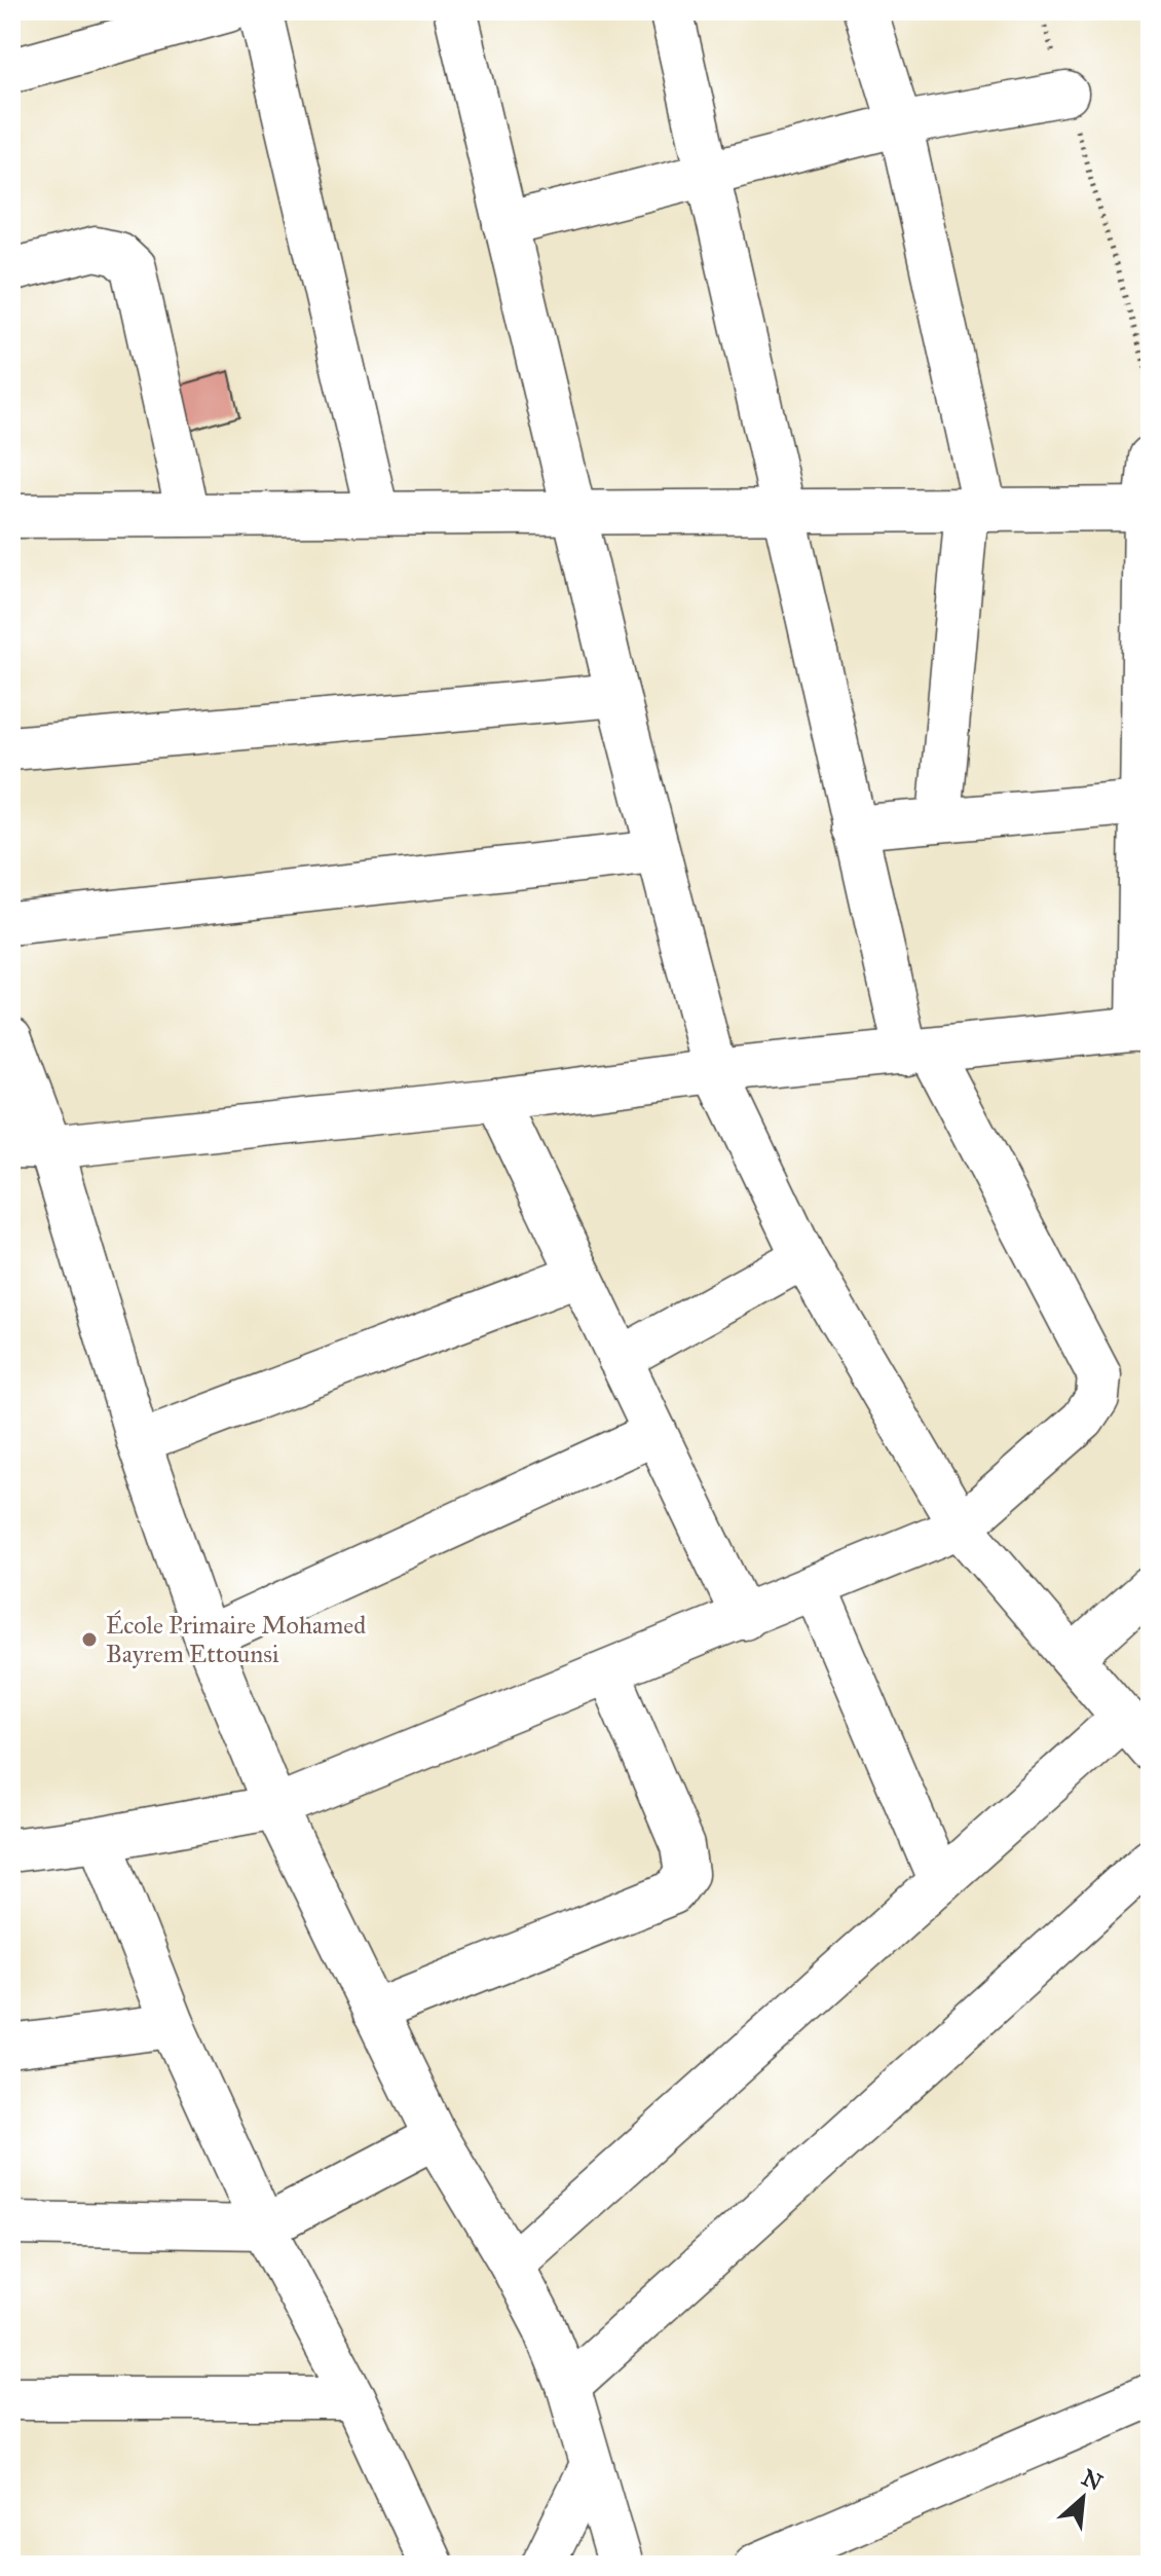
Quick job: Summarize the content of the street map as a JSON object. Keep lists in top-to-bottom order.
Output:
{
  "places": ["École Primaire Mohamed Bayrem Ettounsi"],
  "north": "top right"
}
